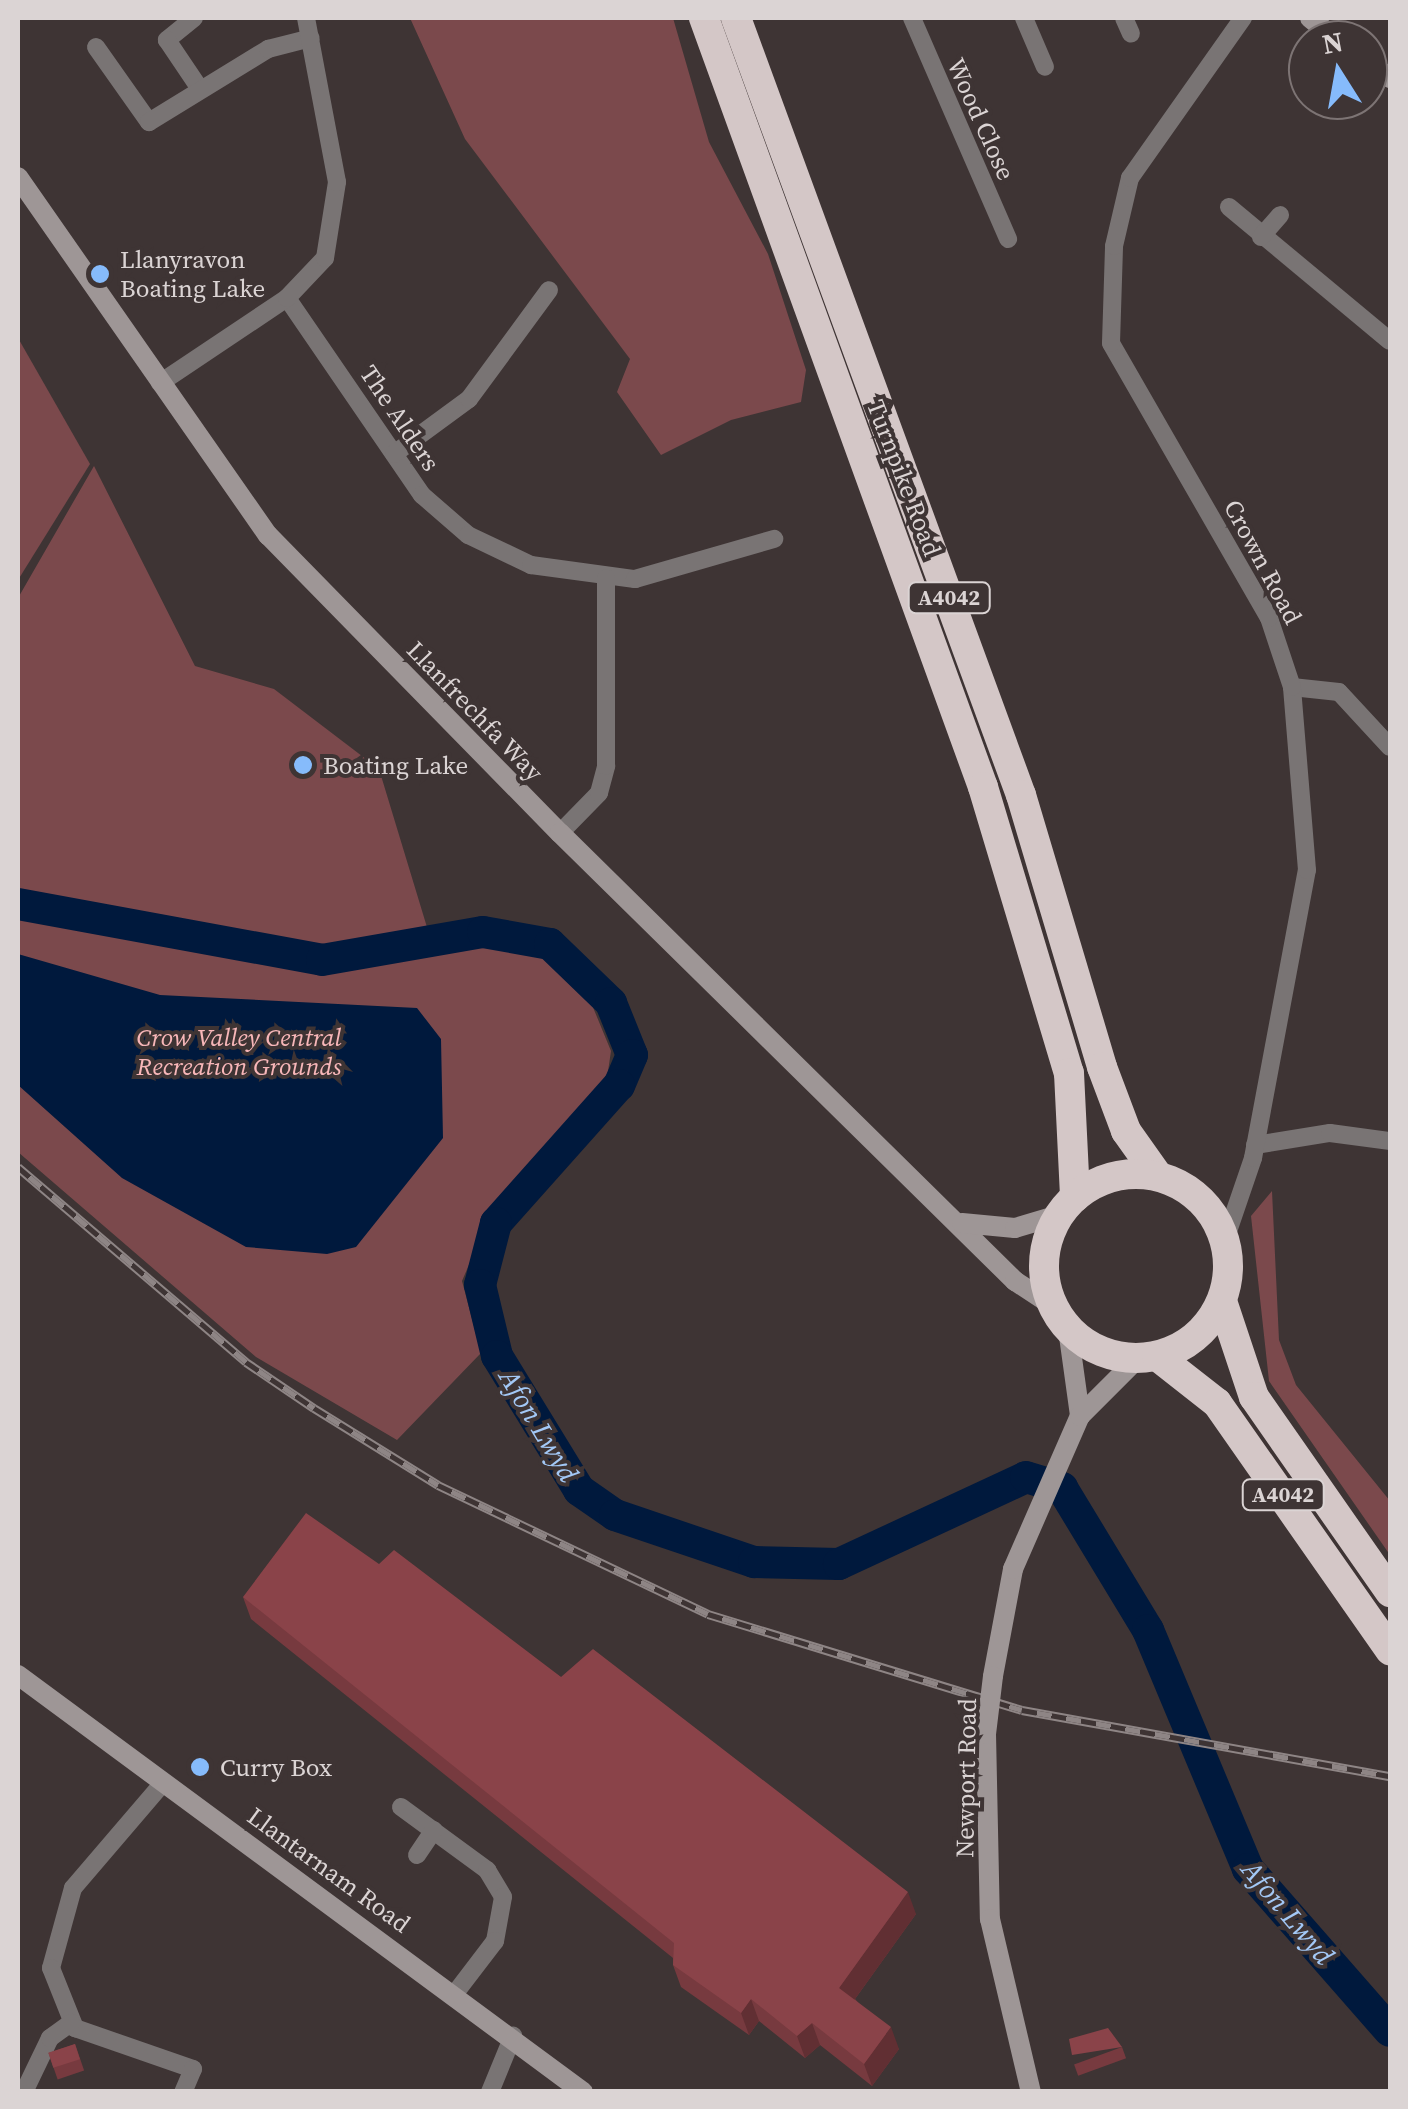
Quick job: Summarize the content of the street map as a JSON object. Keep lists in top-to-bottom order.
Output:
{
  "streets": {
    "highway": ["Turnpike Road", "A4042"],
    "street": [
      "Wood Close",
      "The Alders",
      "Crown Road",
      "Llanfrechfa Way",
      "Newport Road",
      "Llantarnam Road"
    ]
  },
  "crossings": [
    ["Turnpike Road", "Crown Road"],
    ["Turnpike Road", "A4042"],
    ["Turnpike Road", "Llanfrechfa Way"],
    ["Turnpike Road", "Newport Road"],
    ["Crown Road", "A4042"],
    ["Crown Road", "Llanfrechfa Way"],
    ["Crown Road", "Newport Road"],
    ["A4042", "Llanfrechfa Way"],
    ["A4042", "Newport Road"],
    ["Llanfrechfa Way", "Newport Road"]
  ],
  "water": ["Afon Lwyd"],
  "parks": ["Crow Valley Central Recreation Grounds"],
  "places": ["Llanyravon Boating Lake", "Boating Lake", "Curry Box"],
  "north": "top"
}
